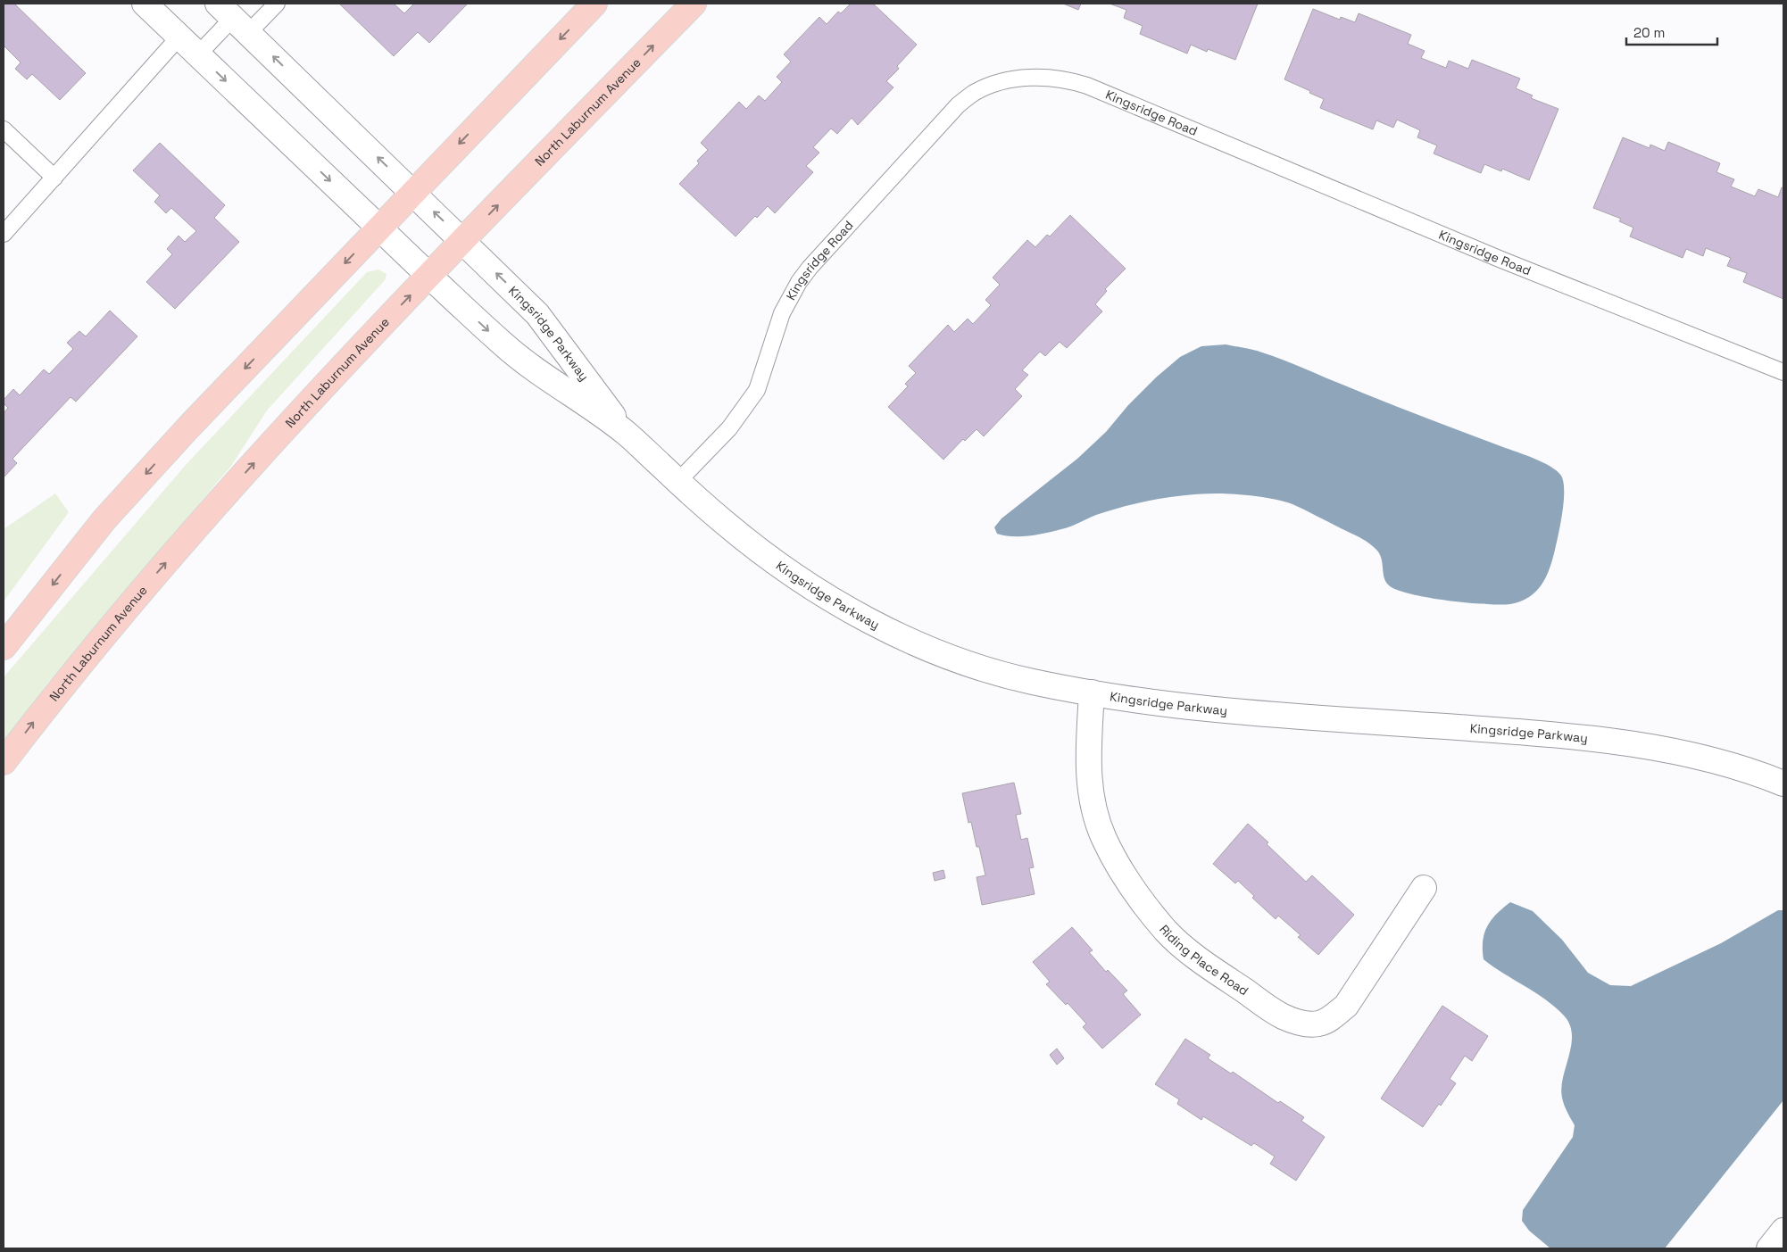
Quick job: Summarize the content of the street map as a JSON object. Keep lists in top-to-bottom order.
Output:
{
  "streets": {
    "main road": ["North Laburnum Avenue"],
    "street": ["Kingsridge Parkway", "Riding Place Road"],
    "lane": ["Kingsridge Road"]
  },
  "crossings": [
    ["North Laburnum Avenue", "Kingsridge Parkway"],
    ["Kingsridge Road", "Kingsridge Parkway"],
    ["Kingsridge Parkway", "Riding Place Road"]
  ],
  "scale_bar": "20 m"
}
